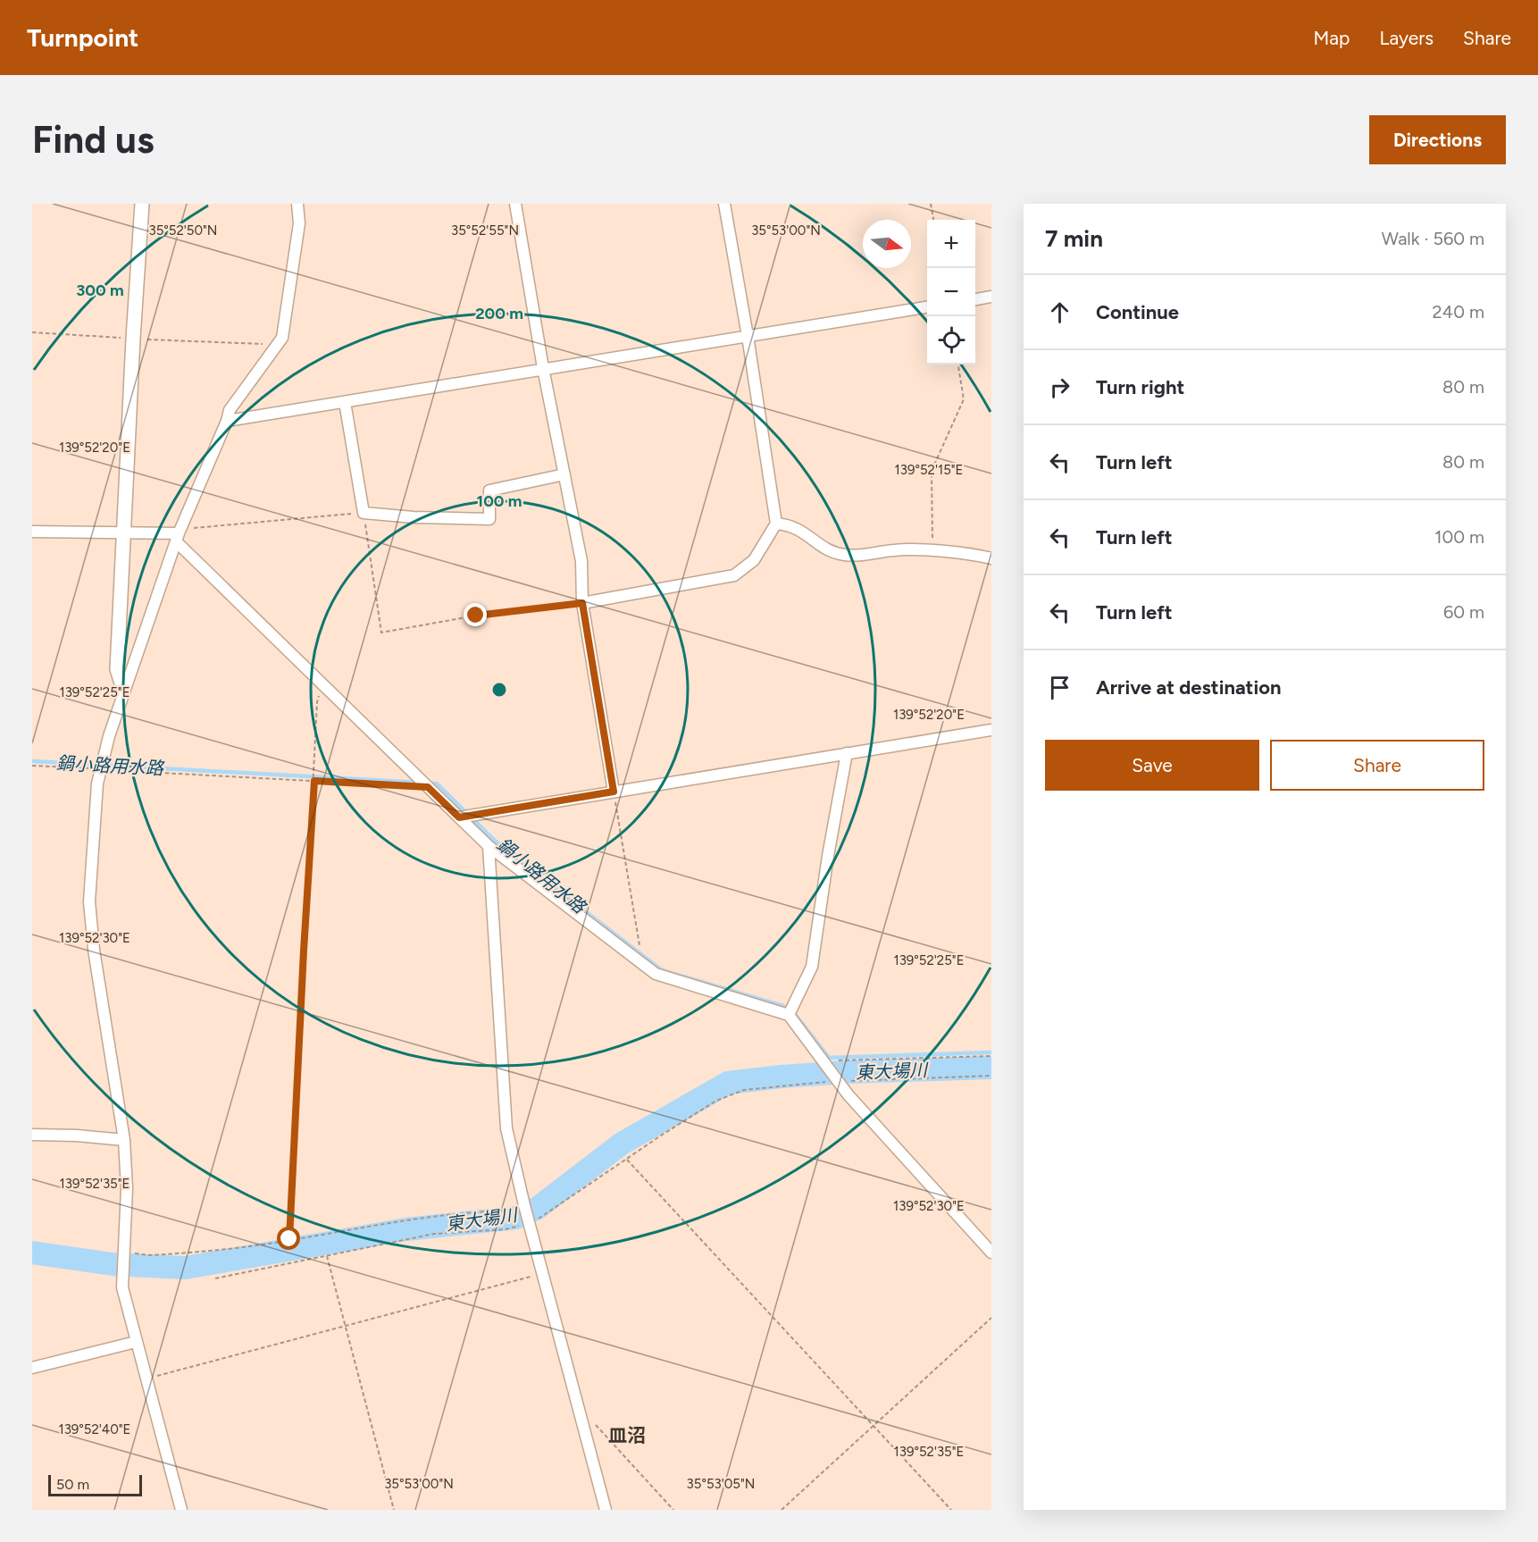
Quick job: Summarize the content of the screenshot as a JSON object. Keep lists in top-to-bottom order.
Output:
{
  "districts": ["皿沼"],
  "water": ["鍋小路用水路", "東大場川"],
  "scale_bar": "50 m",
  "north": "right",
  "page": {
    "header": "Turnpoint",
    "nav": ["Map", "Layers", "Share"],
    "buttons": [
      "Directions",
      ["Save", "Share"]
    ],
    "title": "Find us",
    "heading": ["7 min", "Walk · 560 m"],
    "map_buttons": ["+", "−"],
    "list": [
      ["Continue", "240 m"],
      ["Turn right", "80 m"],
      ["Turn left", "80 m"],
      ["Turn left", "100 m"],
      ["Turn left", "60 m"],
      "Arrive at destination"
    ],
    "scale": "50 m"
  },
  "coordinates": [
    "35°52'50\"N",
    "35°52'55\"N",
    "35°53'00\"N",
    "139°52'20\"E",
    "139°52'15\"E",
    "139°52'25\"E",
    "139°52'30\"E",
    "139°52'35\"E",
    "139°52'40\"E",
    "35°53'05\"N"
  ],
  "rings": ["300 m", "200 m", "100 m"]
}
